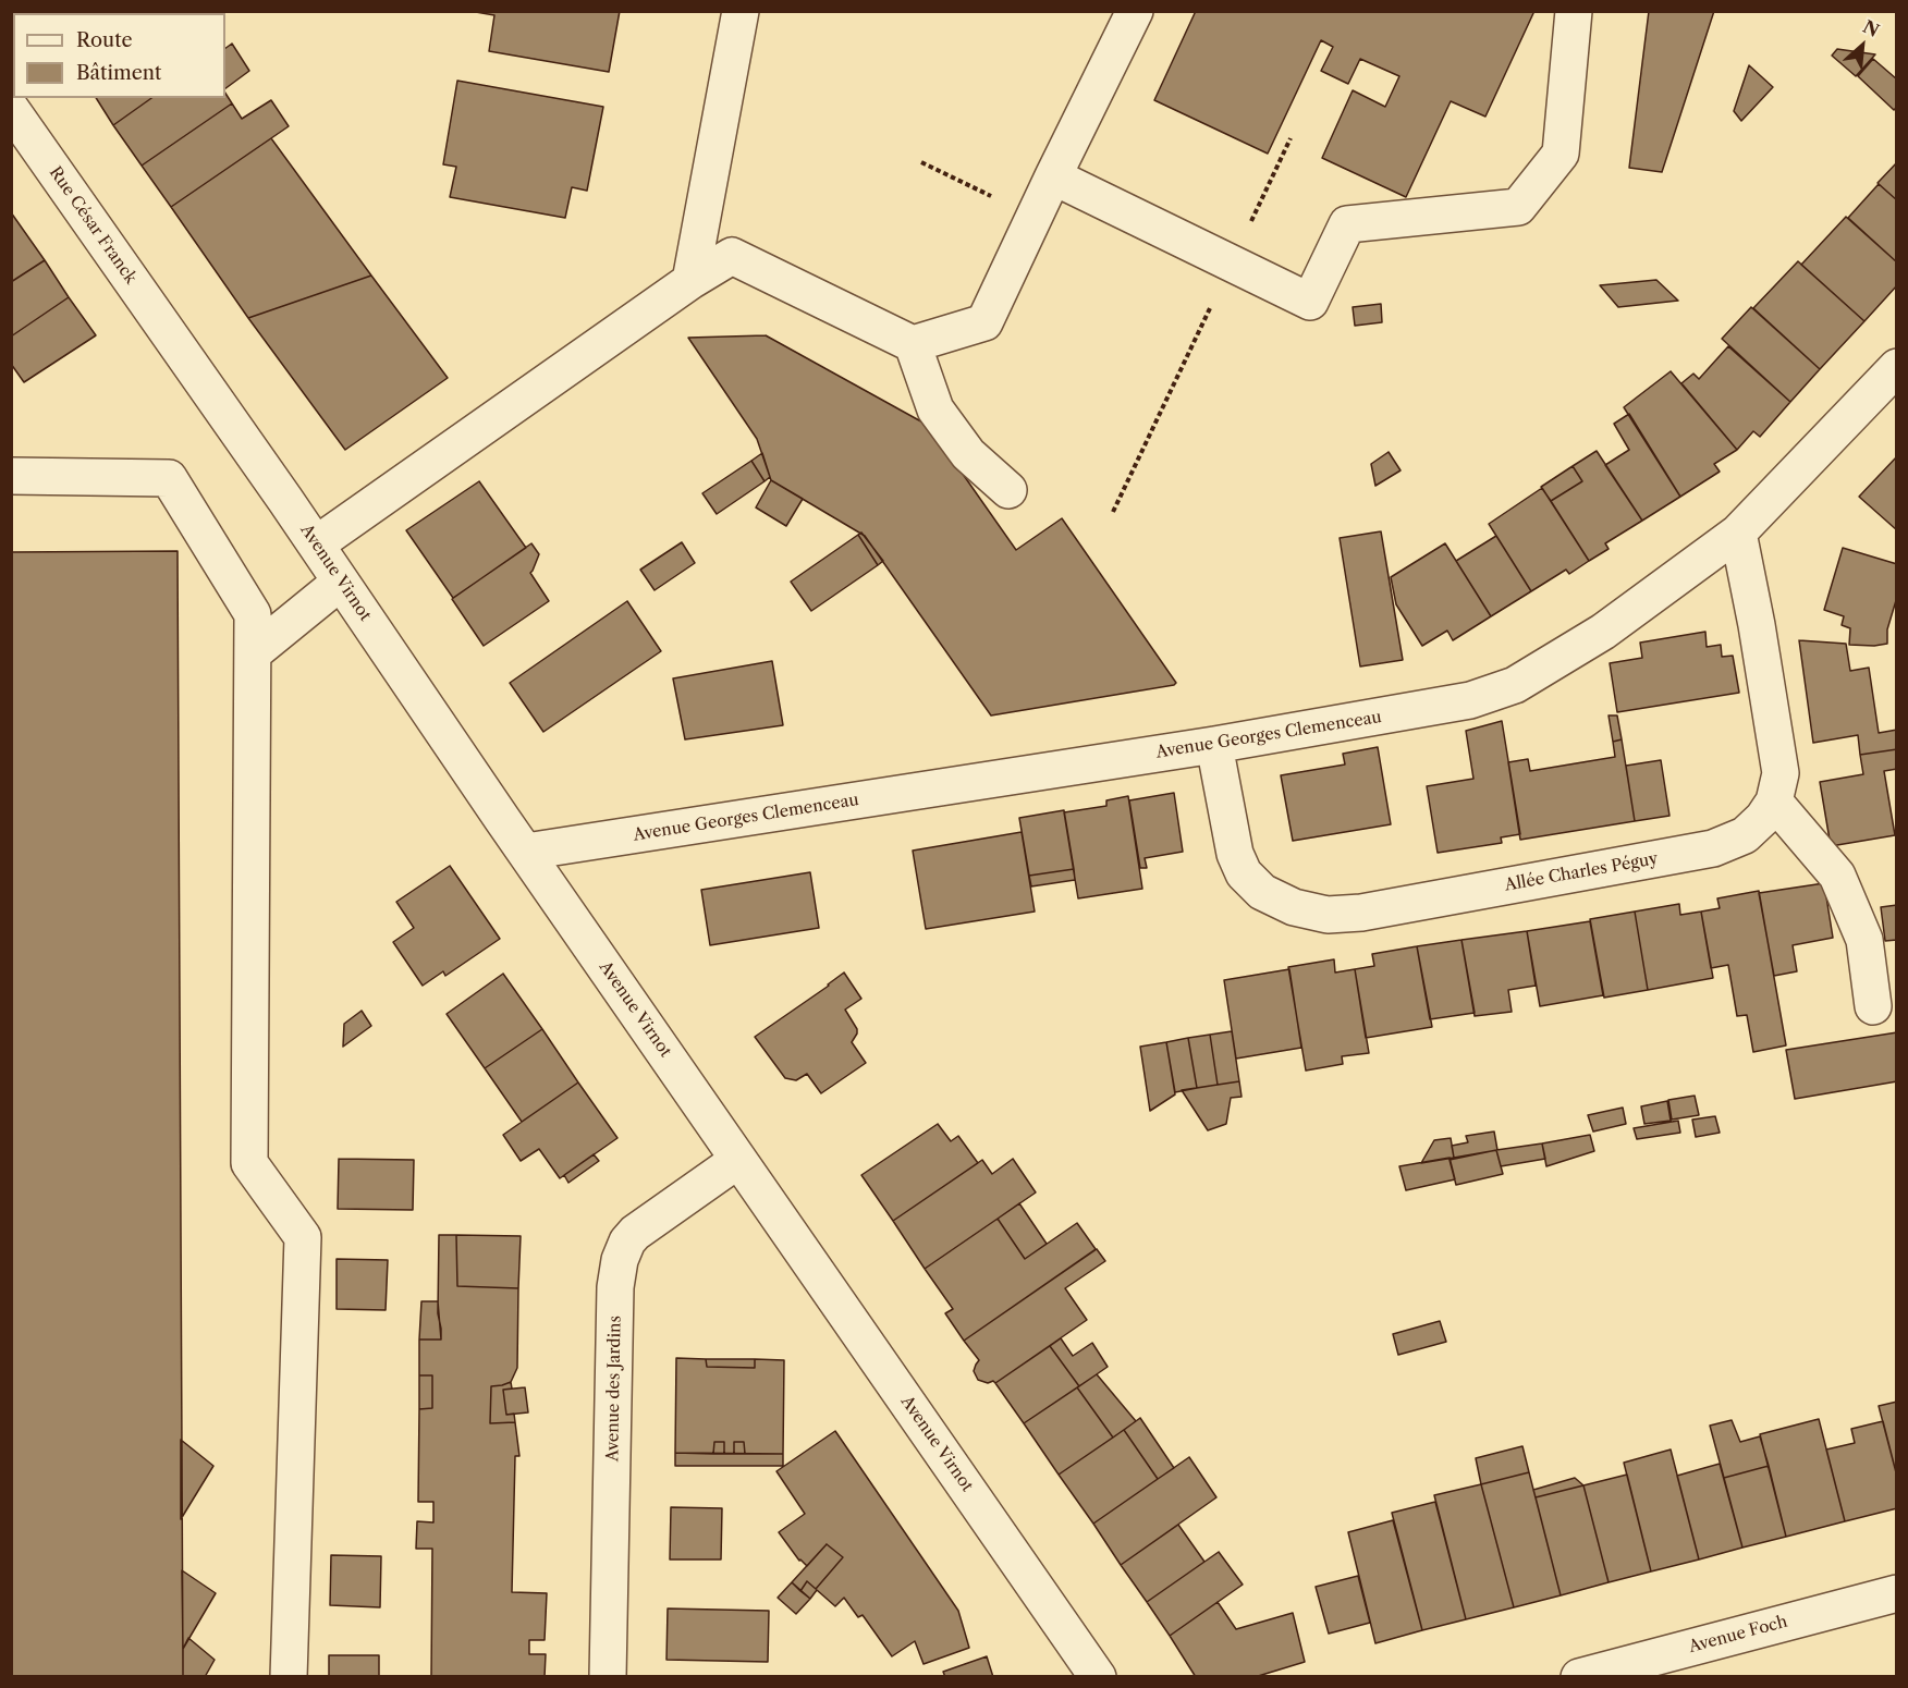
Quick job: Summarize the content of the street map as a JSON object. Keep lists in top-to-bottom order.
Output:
{
  "streets": {
    "street": [
      "Rue César Franck",
      "Avenue Virnot",
      "Avenue Georges Clemenceau",
      "Allée Charles Péguy",
      "Avenue des Jardins",
      "Avenue Foch"
    ]
  },
  "crossings": [
    ["Rue César Franck", "Avenue Virnot"],
    ["Avenue Virnot", "Avenue Georges Clemenceau"],
    ["Avenue Virnot", "Avenue des Jardins"],
    ["Avenue Georges Clemenceau", "Allée Charles Péguy"]
  ],
  "legend": ["Route", "Bâtiment"],
  "north": "top right"
}
